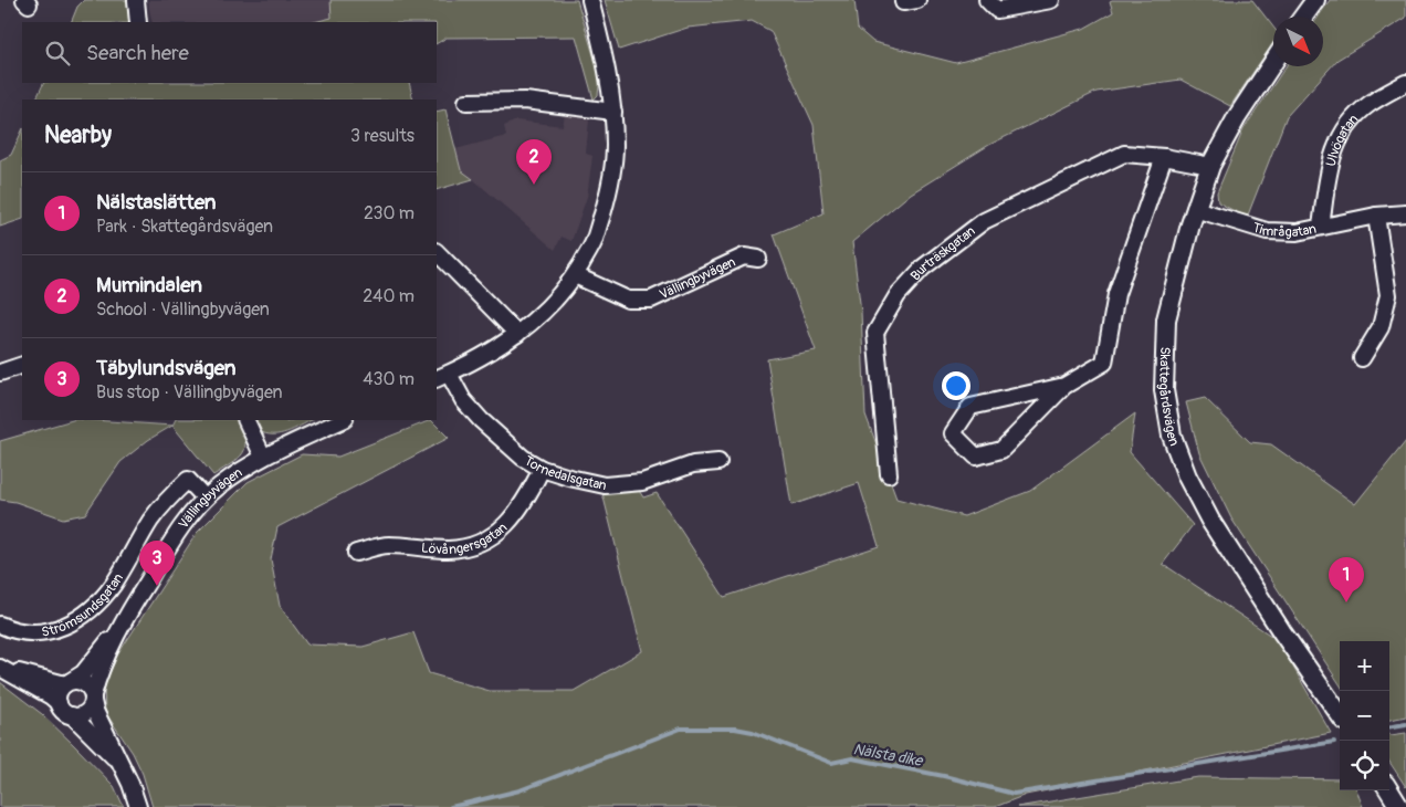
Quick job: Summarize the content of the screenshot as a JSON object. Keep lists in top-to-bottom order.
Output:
{
  "streets": {
    "street": [
      "Ulvögatan",
      "Timrågatan",
      "Burträskgatan",
      "Vällingbyvägen",
      "Skattegårdsvägen",
      "Tornedalsgatan",
      "Lövångersgatan",
      "Strömsundsgatan"
    ]
  },
  "crossings": [
    ["Ulvögatan", "Timrågatan"],
    ["Timrågatan", "Skattegårdsvägen"],
    ["Burträskgatan", "Skattegårdsvägen"],
    ["Vällingbyvägen", "Strömsundsgatan"],
    ["Tornedalsgatan", "Lövångersgatan"]
  ],
  "water": ["Nälsta dike"],
  "north": "bottom right",
  "page": {
    "search": "Search here",
    "heading": ["Nearby", "3 results"],
    "pins": ["2", "3", "1"],
    "list": [
      {
        "mark": "1",
        "name": "Nälstaslätten",
        "note": "Park · Skattegårdsvägen",
        "value": "230 m"
      },
      {
        "mark": "2",
        "name": "Mumindalen",
        "note": "School · Vällingbyvägen",
        "value": "240 m"
      },
      {
        "mark": "3",
        "name": "Täbylundsvägen",
        "note": "Bus stop · Vällingbyvägen",
        "value": "430 m"
      }
    ],
    "map_buttons": ["+", "−"]
  }
}
